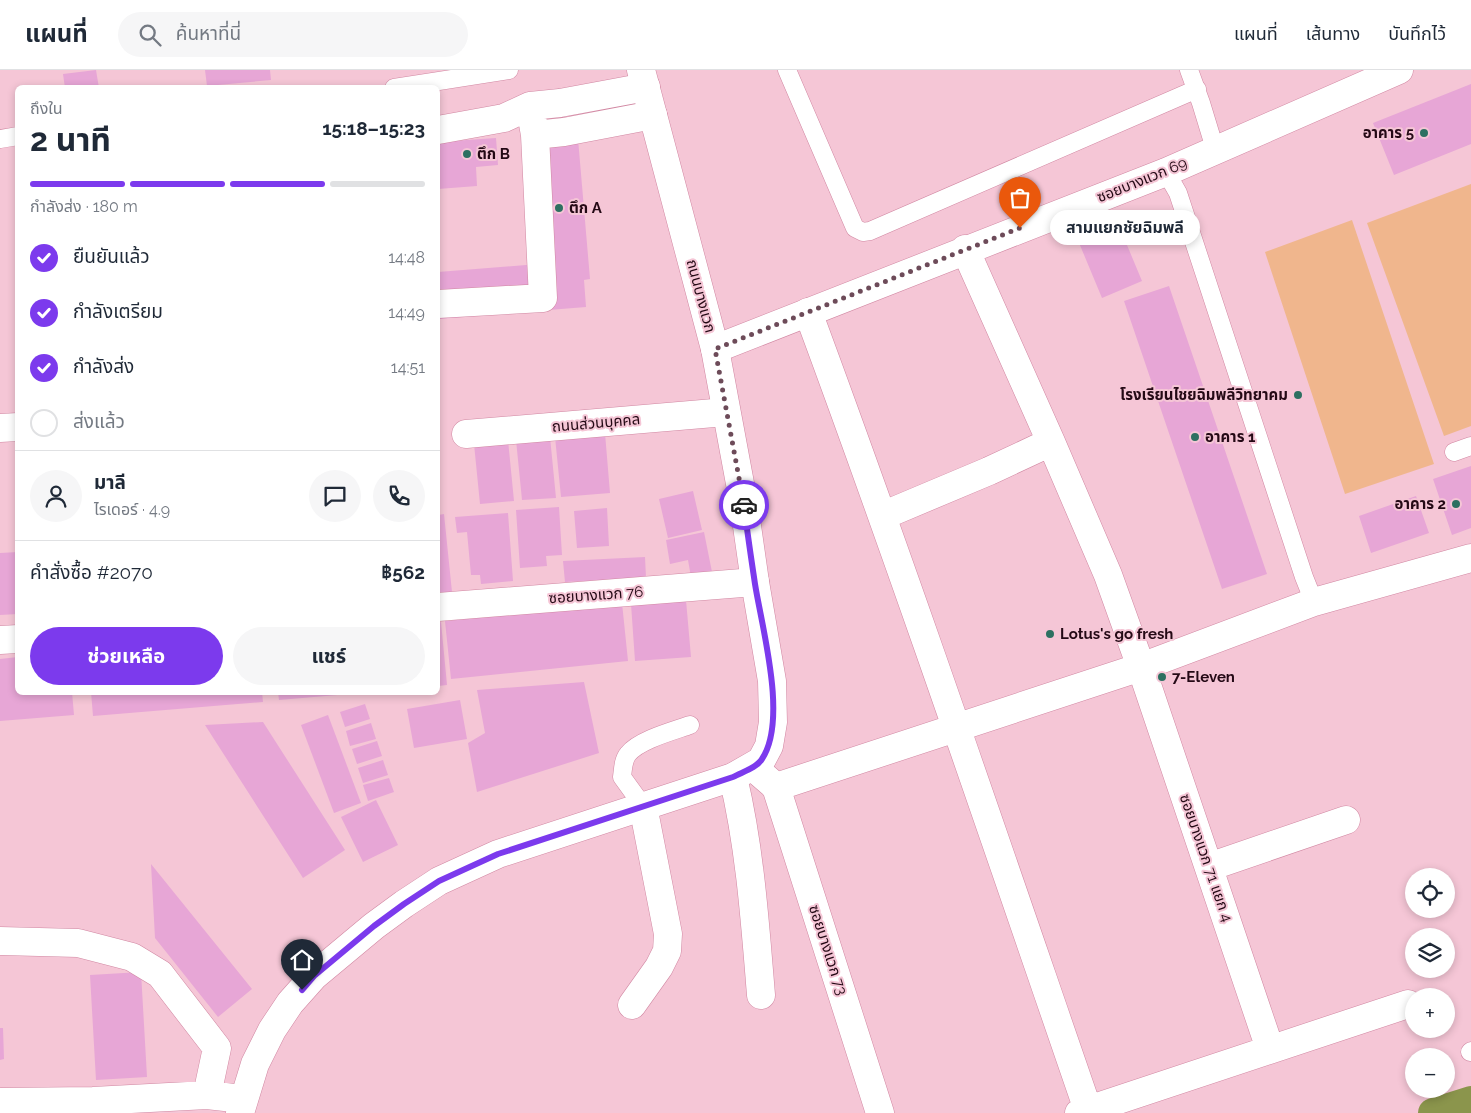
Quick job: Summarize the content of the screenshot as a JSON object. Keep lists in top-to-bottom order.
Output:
{
  "streets": {
    "street": [
      "ซอยบางแวก 69",
      "ถนนบางแวก",
      "ถนนส่วนบุคคล",
      "ซอยบางแวก 76",
      "ซอยบางแวก 71 แยก 4",
      "ซอยบางแวก 73"
    ]
  },
  "crossings": [
    ["ซอยบางแวก 69", "ถนนบางแวก"],
    ["ซอยบางแวก 69", "ซอยบางแวก 71 แยก 4"],
    ["ถนนบางแวก", "ถนนส่วนบุคคล"],
    ["ถนนบางแวก", "ซอยบางแวก 76"]
  ],
  "places": [
    "อาคาร 5",
    "ตึก B",
    "ตึก A",
    "สามแยกชัยฉิมพลี",
    "โรงเรียนไชยฉิมพลีวิทยาคม",
    "อาคาร 1",
    "อาคาร 2",
    "Lotus's go fresh",
    "7-Eleven"
  ],
  "page": {
    "header": "แผนที่",
    "search": "ค้นหาที่นี่",
    "nav": ["แผนที่", "เส้นทาง", "บันทึกไว้"],
    "heading": ["2 นาที", "ถึงใน", "15:18–15:23"],
    "panel": [
      "มาลี",
      "ไรเดอร์ · 4.9",
      "คำสั่งซื้อ #2070",
      "฿562"
    ],
    "bar": "กำลังส่ง · 180 m",
    "bubble": "สามแยกชัยฉิมพลี",
    "list": [
      ["ยืนยันแล้ว", "14:48"],
      ["กำลังเตรียม", "14:49"],
      ["กำลังส่ง", "14:51"],
      "ส่งแล้ว"
    ],
    "buttons": ["ช่วยเหลือ", "แชร์"],
    "map_buttons": ["+", "−"]
  }
}
